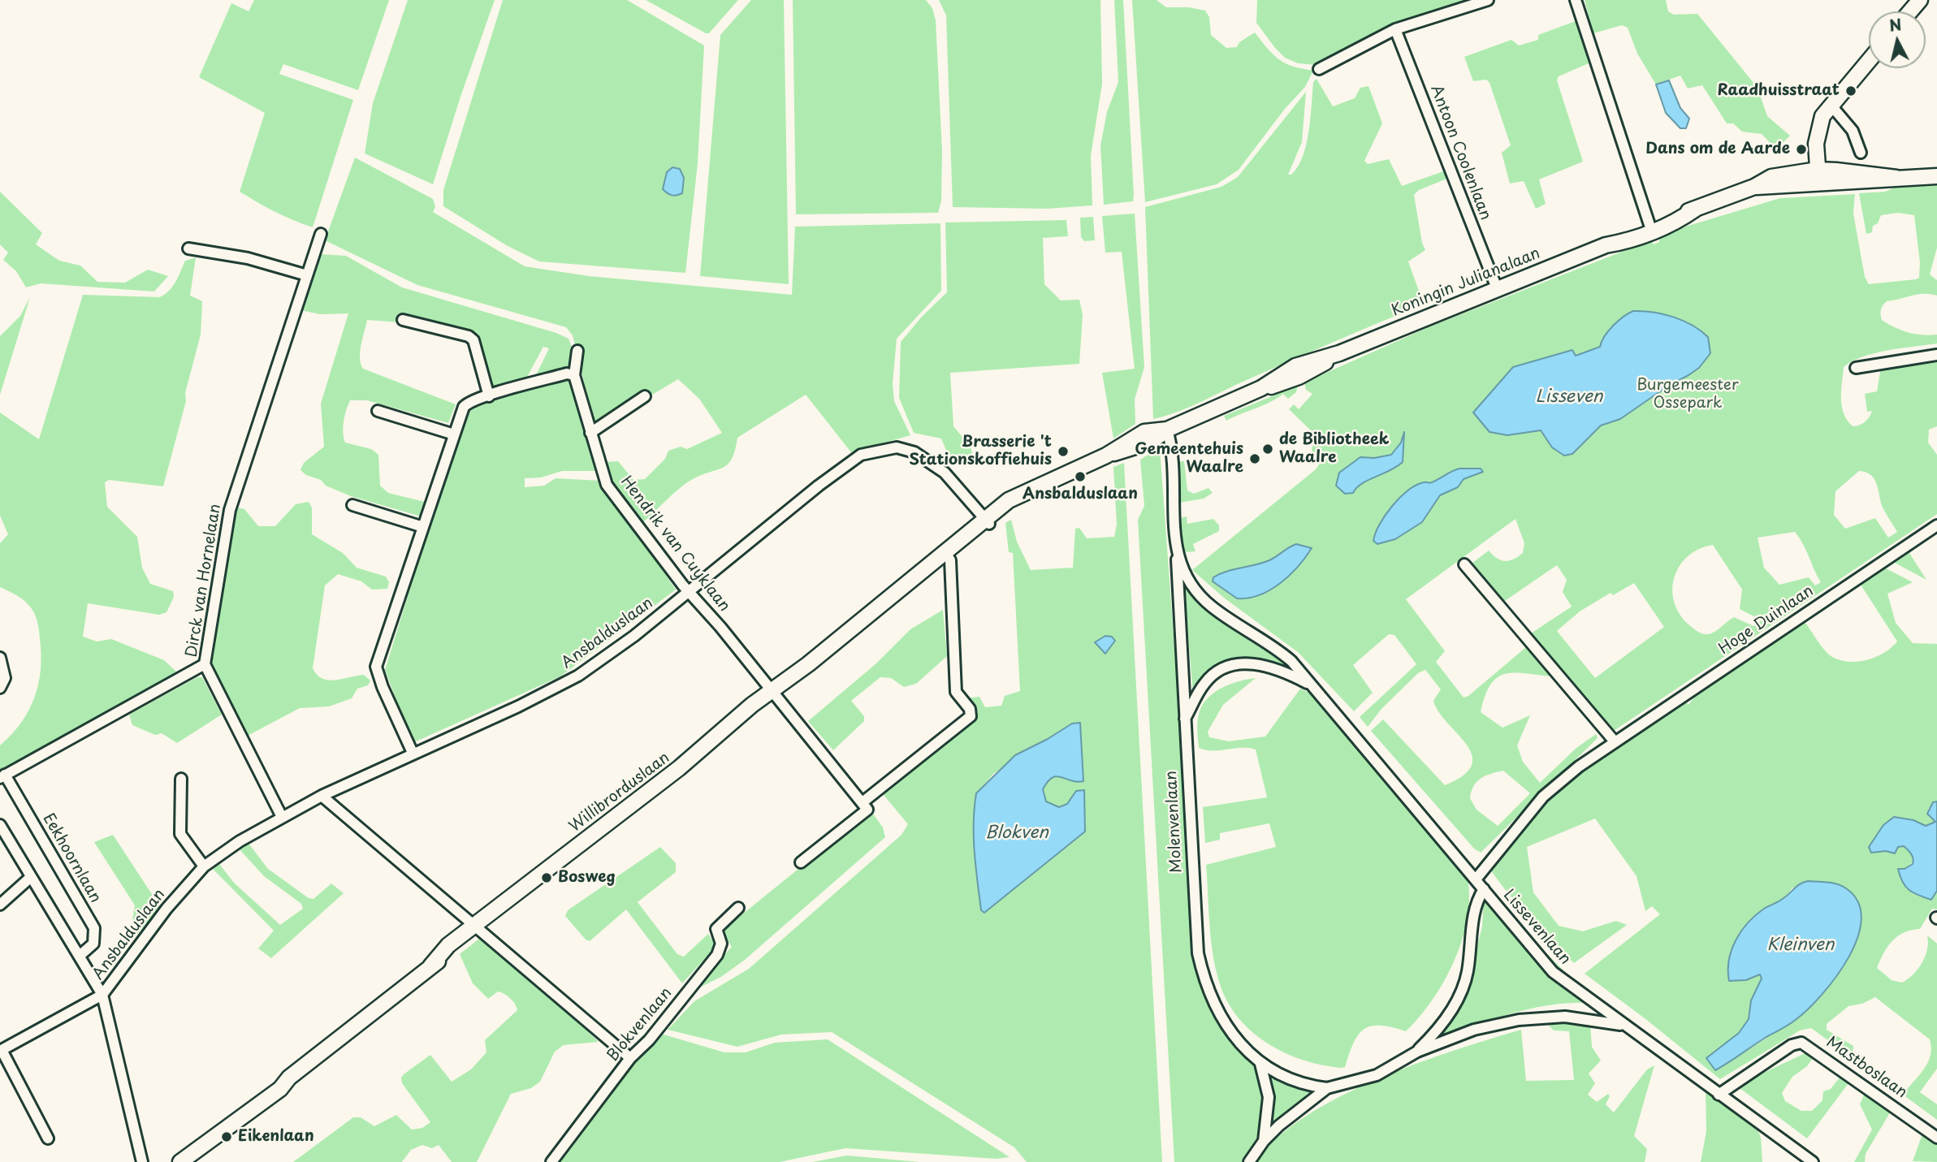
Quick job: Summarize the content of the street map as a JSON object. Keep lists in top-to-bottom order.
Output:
{
  "streets": {
    "main road": ["Koningin Julianalaan", "Willibrorduslaan"],
    "street": [
      "Antoon Coolenlaan",
      "Hendrik van Cuyklaan",
      "Dirck van Hornelaan",
      "Hoge Duinlaan",
      "Ansbalduslaan",
      "Molenvenlaan",
      "Eekhoornlaan",
      "Lissevenlaan",
      "Blokvenlaan",
      "Mastboslaan"
    ]
  },
  "crossings": [
    ["Antoon Coolenlaan", "Koningin Julianalaan"],
    ["Koningin Julianalaan", "Willibrorduslaan"],
    ["Koningin Julianalaan", "Lissevenlaan"],
    ["Hendrik van Cuyklaan", "Ansbalduslaan"],
    ["Hendrik van Cuyklaan", "Willibrorduslaan"],
    ["Dirck van Hornelaan", "Ansbalduslaan"],
    ["Hoge Duinlaan", "Lissevenlaan"],
    ["Ansbalduslaan", "Willibrorduslaan"],
    ["Willibrorduslaan", "Lissevenlaan"],
    ["Molenvenlaan", "Lissevenlaan"],
    ["Lissevenlaan", "Mastboslaan"]
  ],
  "water": ["Lisseven", "Blokven", "Kleinven"],
  "parks": ["Burgemeester Ossepark"],
  "places": [
    "Raadhuisstraat",
    "Dans om de Aarde",
    "de Bibliotheek Waalre",
    "Brasserie 't Stationskoffiehuis",
    "Gemeentehuis Waalre",
    "Ansbalduslaan",
    "Bosweg",
    "Eikenlaan"
  ],
  "north": "top"
}
